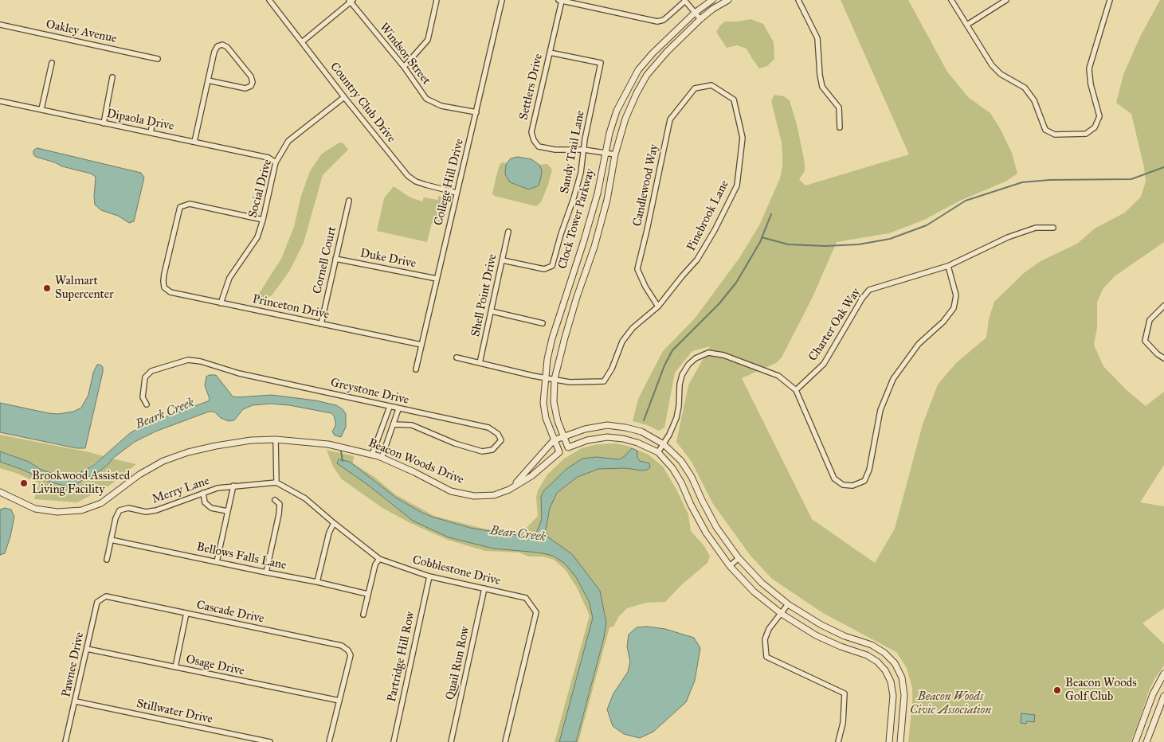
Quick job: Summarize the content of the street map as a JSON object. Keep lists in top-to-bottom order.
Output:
{
  "streets": {
    "street": [
      "Oakley Avenue",
      "Windsor Street",
      "Settlers Drive",
      "Country Club Drive",
      "Dipaola Drive",
      "Sandy Trail Lane",
      "College Hill Drive",
      "Candlewood Way",
      "Social Drive",
      "Pinebrook Lane",
      "Clock Tower Parkway",
      "Duke Drive",
      "Cornell Court",
      "Shell Point Drive",
      "Princeton Drive",
      "Charter Oak Way",
      "Greystone Drive",
      "Beacon Woods Drive",
      "Merry Lane",
      "Bellows Falls Lane",
      "Cobblestone Drive",
      "Cascade Drive",
      "Partridge Hill Row",
      "Quail Run Row",
      "Pawnee Drive",
      "Osage Drive",
      "Stillwater Drive"
    ]
  },
  "crossings": [
    ["Windsor Street", "College Hill Drive"],
    ["Settlers Drive", "Sandy Trail Lane"],
    ["Settlers Drive", "Clock Tower Parkway"],
    ["Country Club Drive", "College Hill Drive"],
    ["Country Club Drive", "Social Drive"],
    ["Dipaola Drive", "Social Drive"],
    ["Sandy Trail Lane", "Shell Point Drive"],
    ["College Hill Drive", "Duke Drive"],
    ["College Hill Drive", "Princeton Drive"],
    ["Candlewood Way", "Pinebrook Lane"],
    ["Social Drive", "Princeton Drive"],
    ["Pinebrook Lane", "Clock Tower Parkway"],
    ["Clock Tower Parkway", "Beacon Woods Drive"],
    ["Duke Drive", "Cornell Court"],
    ["Cornell Court", "Princeton Drive"],
    ["Merry Lane", "Bellows Falls Lane"],
    ["Merry Lane", "Cobblestone Drive"],
    ["Cobblestone Drive", "Partridge Hill Row"],
    ["Cobblestone Drive", "Quail Run Row"],
    ["Cascade Drive", "Pawnee Drive"],
    ["Cascade Drive", "Osage Drive"],
    ["Pawnee Drive", "Osage Drive"],
    ["Pawnee Drive", "Stillwater Drive"]
  ],
  "water": ["Beark Creek", "Bear Creek"],
  "parks": ["Beacon Woods Civic Association"],
  "places": ["Walmart Supercenter", "Brookwood Assisted Living Facility", "Beacon Woods Golf Club"]
}
